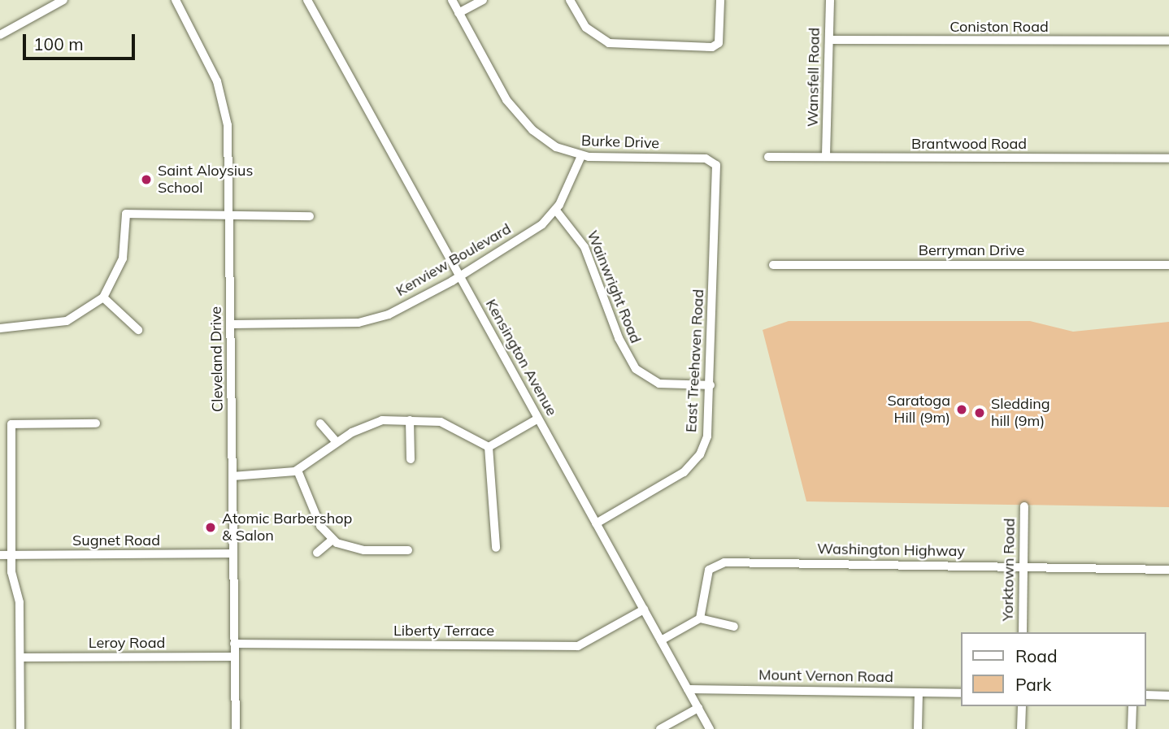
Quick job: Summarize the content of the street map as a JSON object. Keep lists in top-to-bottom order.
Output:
{
  "streets": {
    "street": [
      "Coniston Road",
      "Wansfell Road",
      "Burke Drive",
      "Brantwood Road",
      "Berryman Drive",
      "Kenview Boulevard",
      "Wainwright Road",
      "Kensington Avenue",
      "Cleveland Drive",
      "East Treehaven Road",
      "Sugnet Road",
      "Washington Highway",
      "Yorktown Road",
      "Liberty Terrace",
      "Leroy Road",
      "Mount Vernon Road"
    ]
  },
  "crossings": [
    ["Coniston Road", "Wansfell Road"],
    ["Wansfell Road", "Brantwood Road"],
    ["Burke Drive", "Kenview Boulevard"],
    ["Burke Drive", "East Treehaven Road"],
    ["Kenview Boulevard", "Wainwright Road"],
    ["Kenview Boulevard", "Kensington Avenue"],
    ["Kenview Boulevard", "Cleveland Drive"],
    ["Wainwright Road", "East Treehaven Road"],
    ["Kensington Avenue", "East Treehaven Road"],
    ["Kensington Avenue", "Liberty Terrace"],
    ["Kensington Avenue", "Mount Vernon Road"],
    ["Cleveland Drive", "Sugnet Road"],
    ["Cleveland Drive", "Liberty Terrace"],
    ["Cleveland Drive", "Leroy Road"],
    ["Washington Highway", "Yorktown Road"]
  ],
  "places": [
    "Saint Aloysius School",
    "Saratoga Hill (9m)",
    "Sledding hill (9m)",
    "Atomic Barbershop & Salon"
  ],
  "legend": ["Road", "Park"],
  "scale_bar": "100 m"
}
